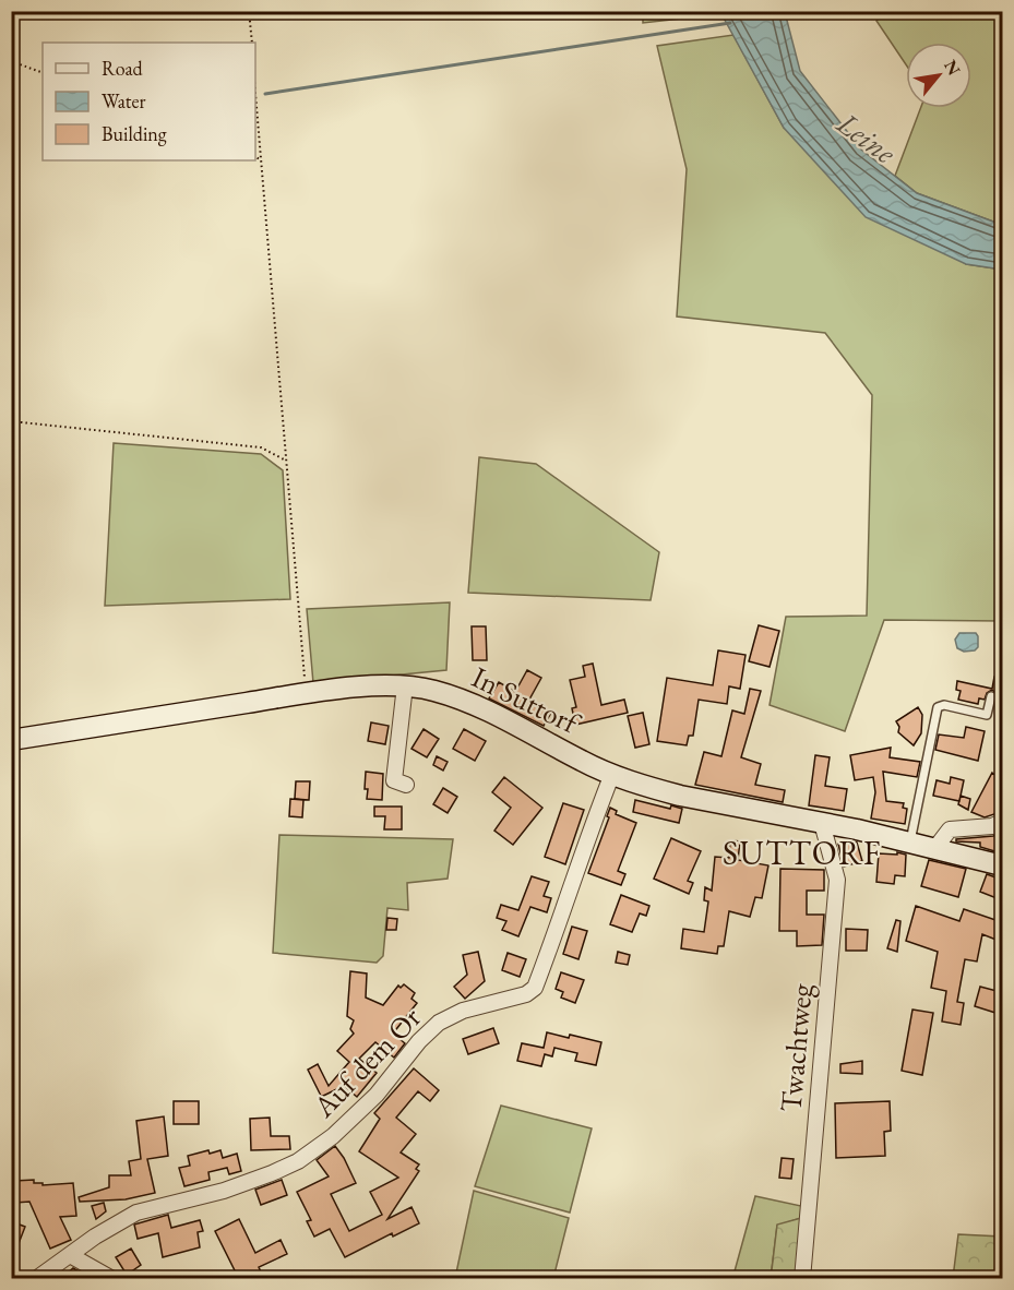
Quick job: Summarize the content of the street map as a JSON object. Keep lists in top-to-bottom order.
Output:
{
  "streets": {
    "main road": ["In Suttorf"],
    "street": ["Twachtweg", "Auf dem Or"]
  },
  "crossings": [
    ["In Suttorf", "Twachtweg"],
    ["In Suttorf", "Auf dem Or"]
  ],
  "districts": ["SUTTORF"],
  "water": ["Leine"],
  "legend": ["Road", "Water", "Building"],
  "north": "top right"
}
